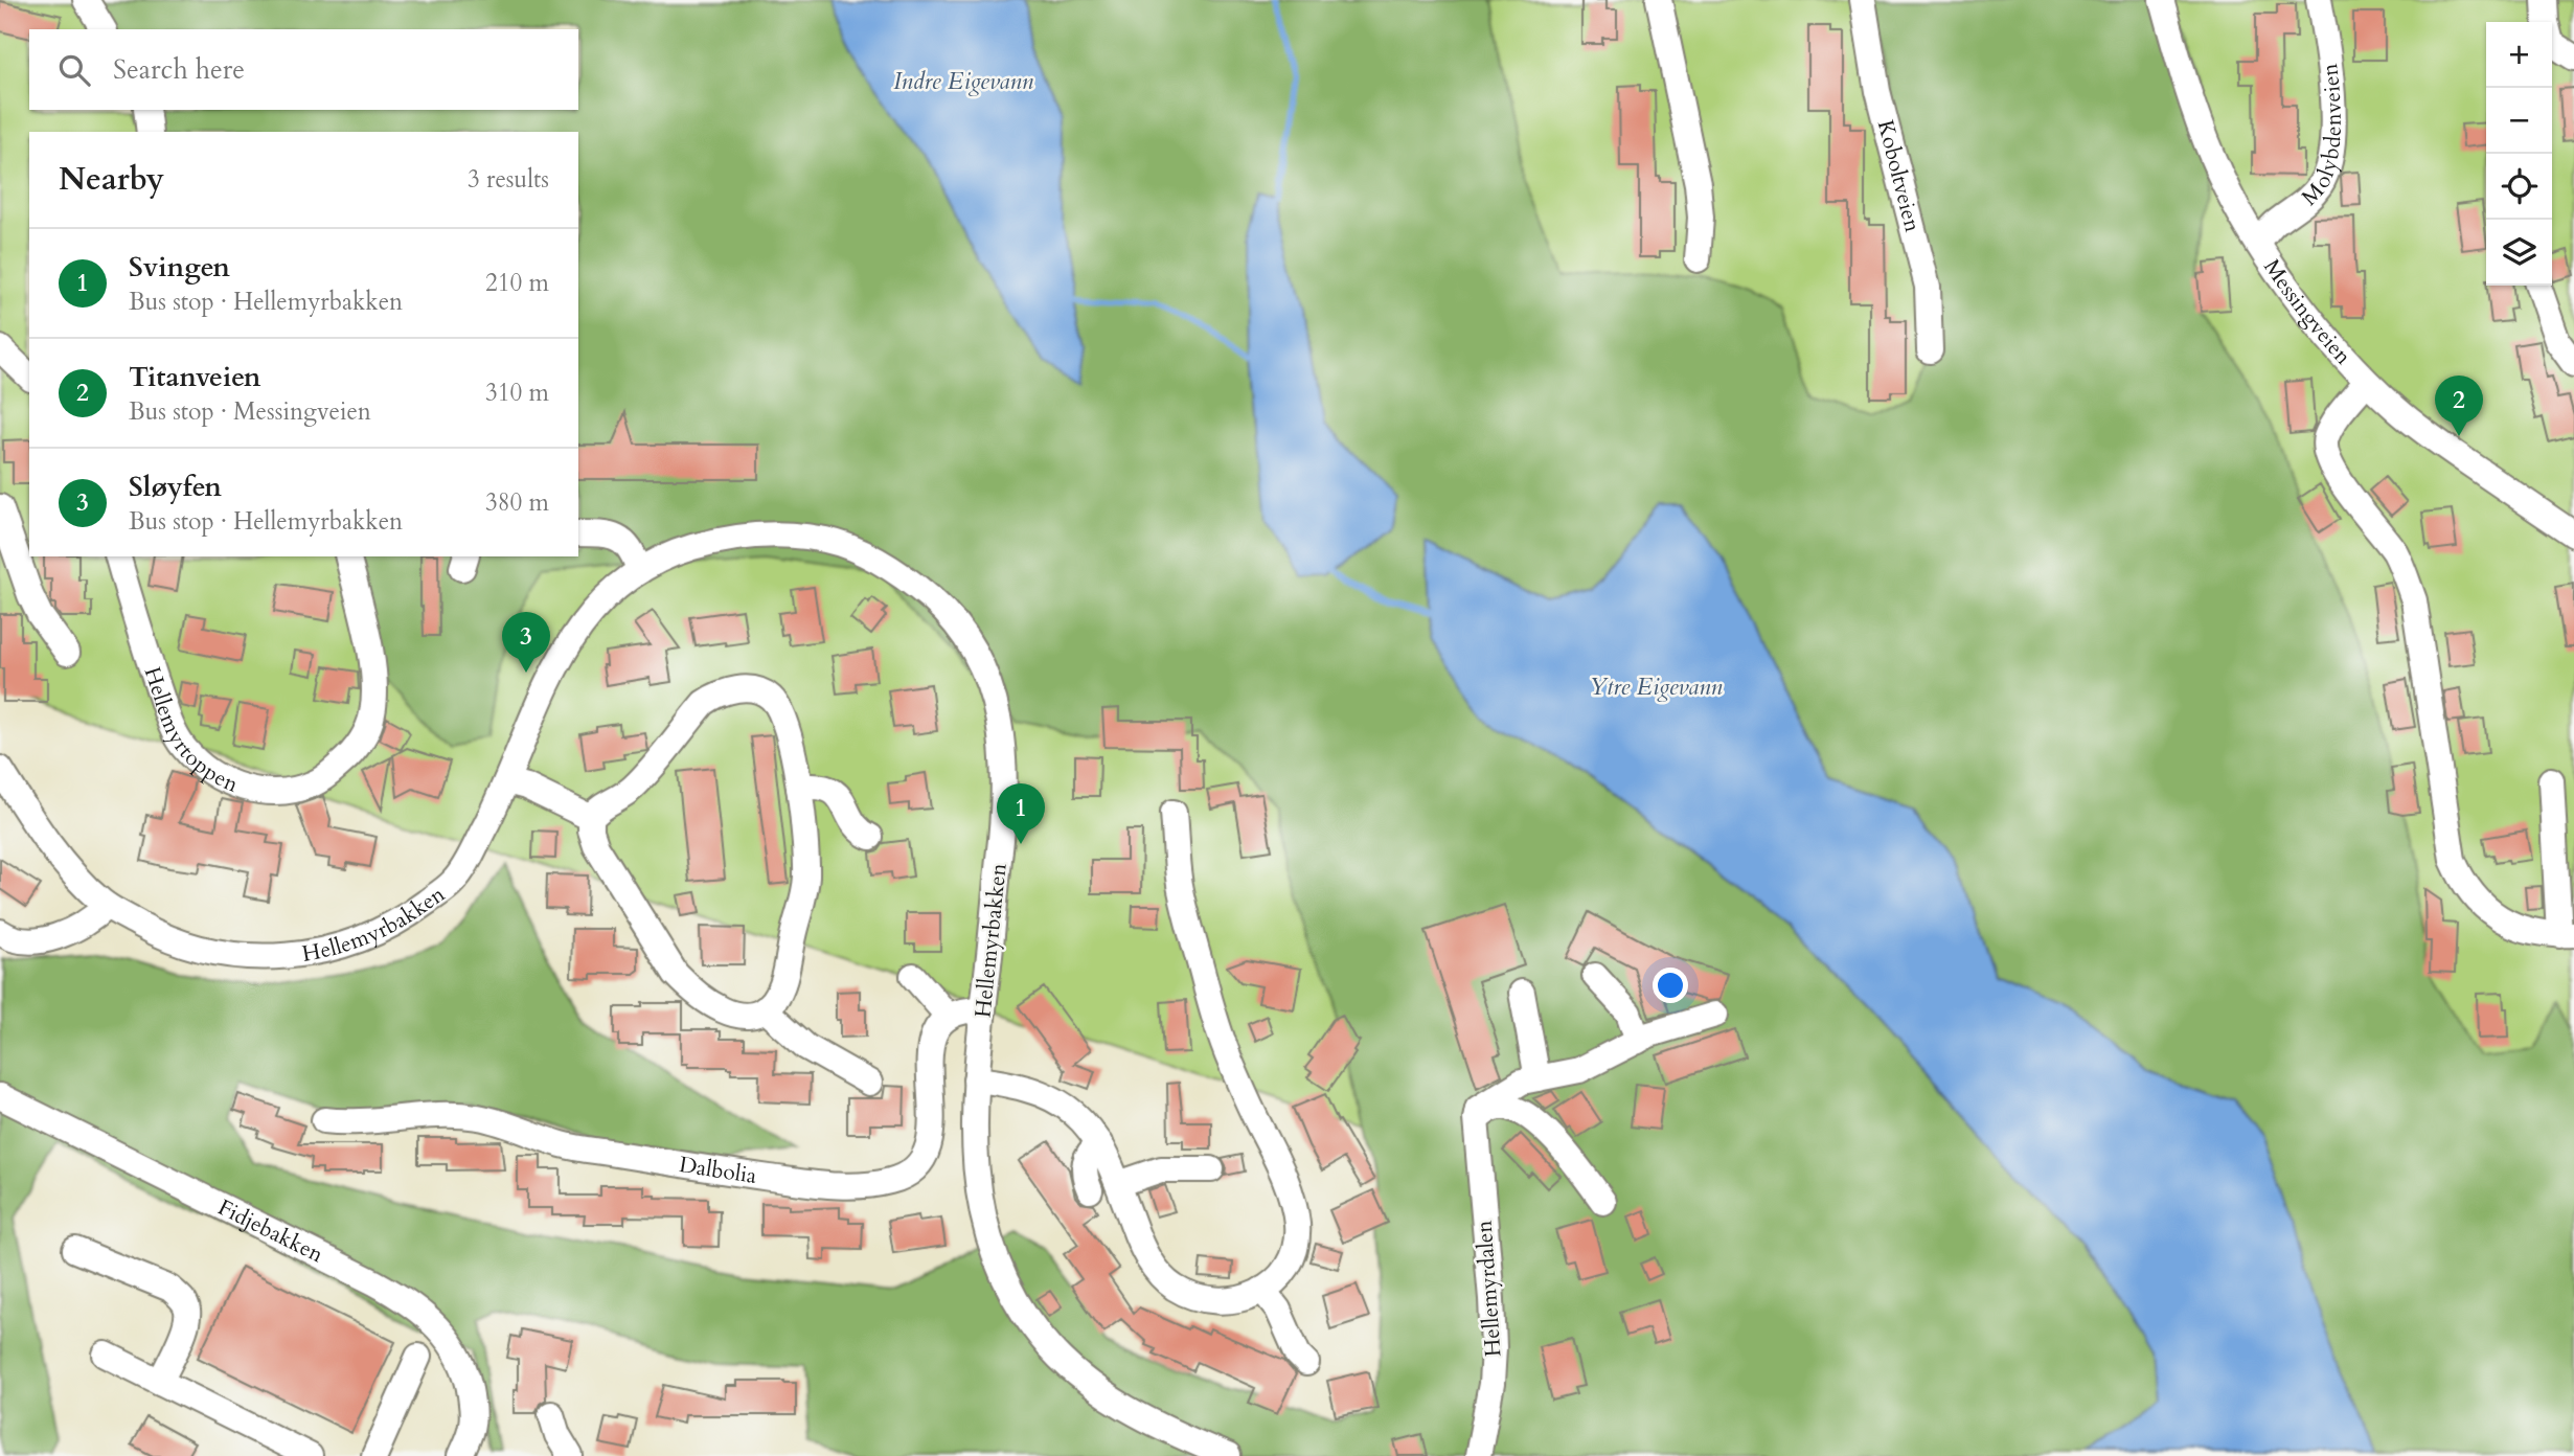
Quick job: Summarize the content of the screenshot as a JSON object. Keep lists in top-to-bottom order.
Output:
{
  "streets": {
    "street": [
      "Molybdenveien",
      "Koboltveien",
      "Messingveien",
      "Hellemyrtoppen",
      "Hellemyrbakken",
      "Dalbolia",
      "Fidjebakken",
      "Hellemyrdalen"
    ]
  },
  "crossings": [
    ["Molybdenveien", "Messingveien"]
  ],
  "water": ["Indre Eigevann", "Ytre Eigevann"],
  "page": {
    "map_buttons": ["+", "−"],
    "search": "Search here",
    "heading": ["Nearby", "3 results"],
    "list": [
      {
        "mark": "1",
        "name": "Svingen",
        "note": "Bus stop · Hellemyrbakken",
        "value": "210 m"
      },
      {
        "mark": "2",
        "name": "Titanveien",
        "note": "Bus stop · Messingveien",
        "value": "310 m"
      },
      {
        "mark": "3",
        "name": "Sløyfen",
        "note": "Bus stop · Hellemyrbakken",
        "value": "380 m"
      }
    ],
    "pins": ["2", "3", "1"]
  }
}
